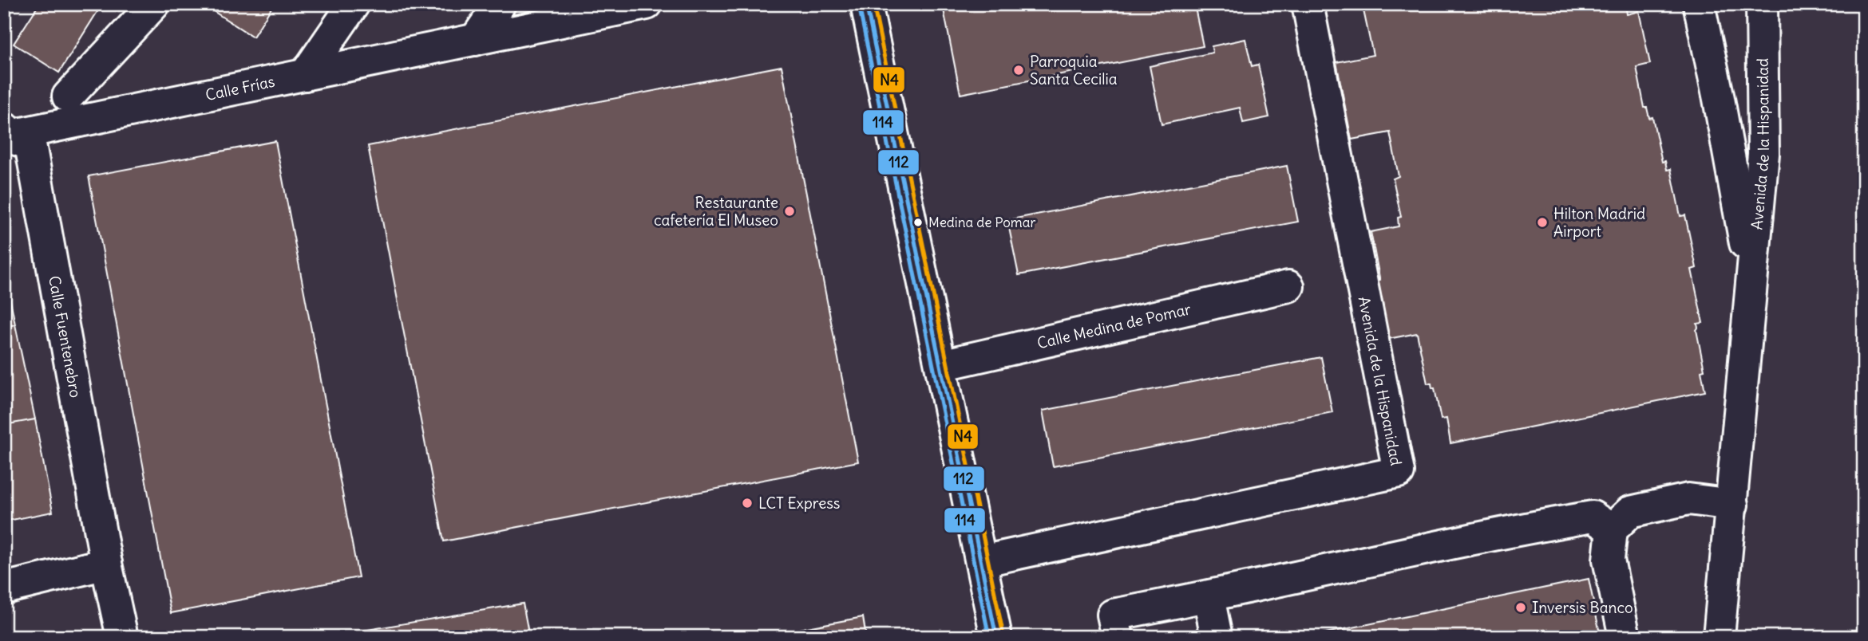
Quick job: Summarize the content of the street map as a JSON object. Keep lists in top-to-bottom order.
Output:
{
  "streets": {
    "street": [
      "Calle Frías",
      "Avenida de la Hispanidad",
      "Calle Medina de Pomar",
      "Calle Fuentenebro"
    ]
  },
  "crossings": [
    ["Calle Frías", "Calle Fuentenebro"]
  ],
  "places": [
    "Parroquia Santa Cecilia",
    "Restaurante cafetería El Museo",
    "Medina de Pomar",
    "Hilton Madrid Airport",
    "LCT Express",
    "Inversis Banco"
  ],
  "lines": ["transit line 112", "transit line N4", "transit line 114"]
}
